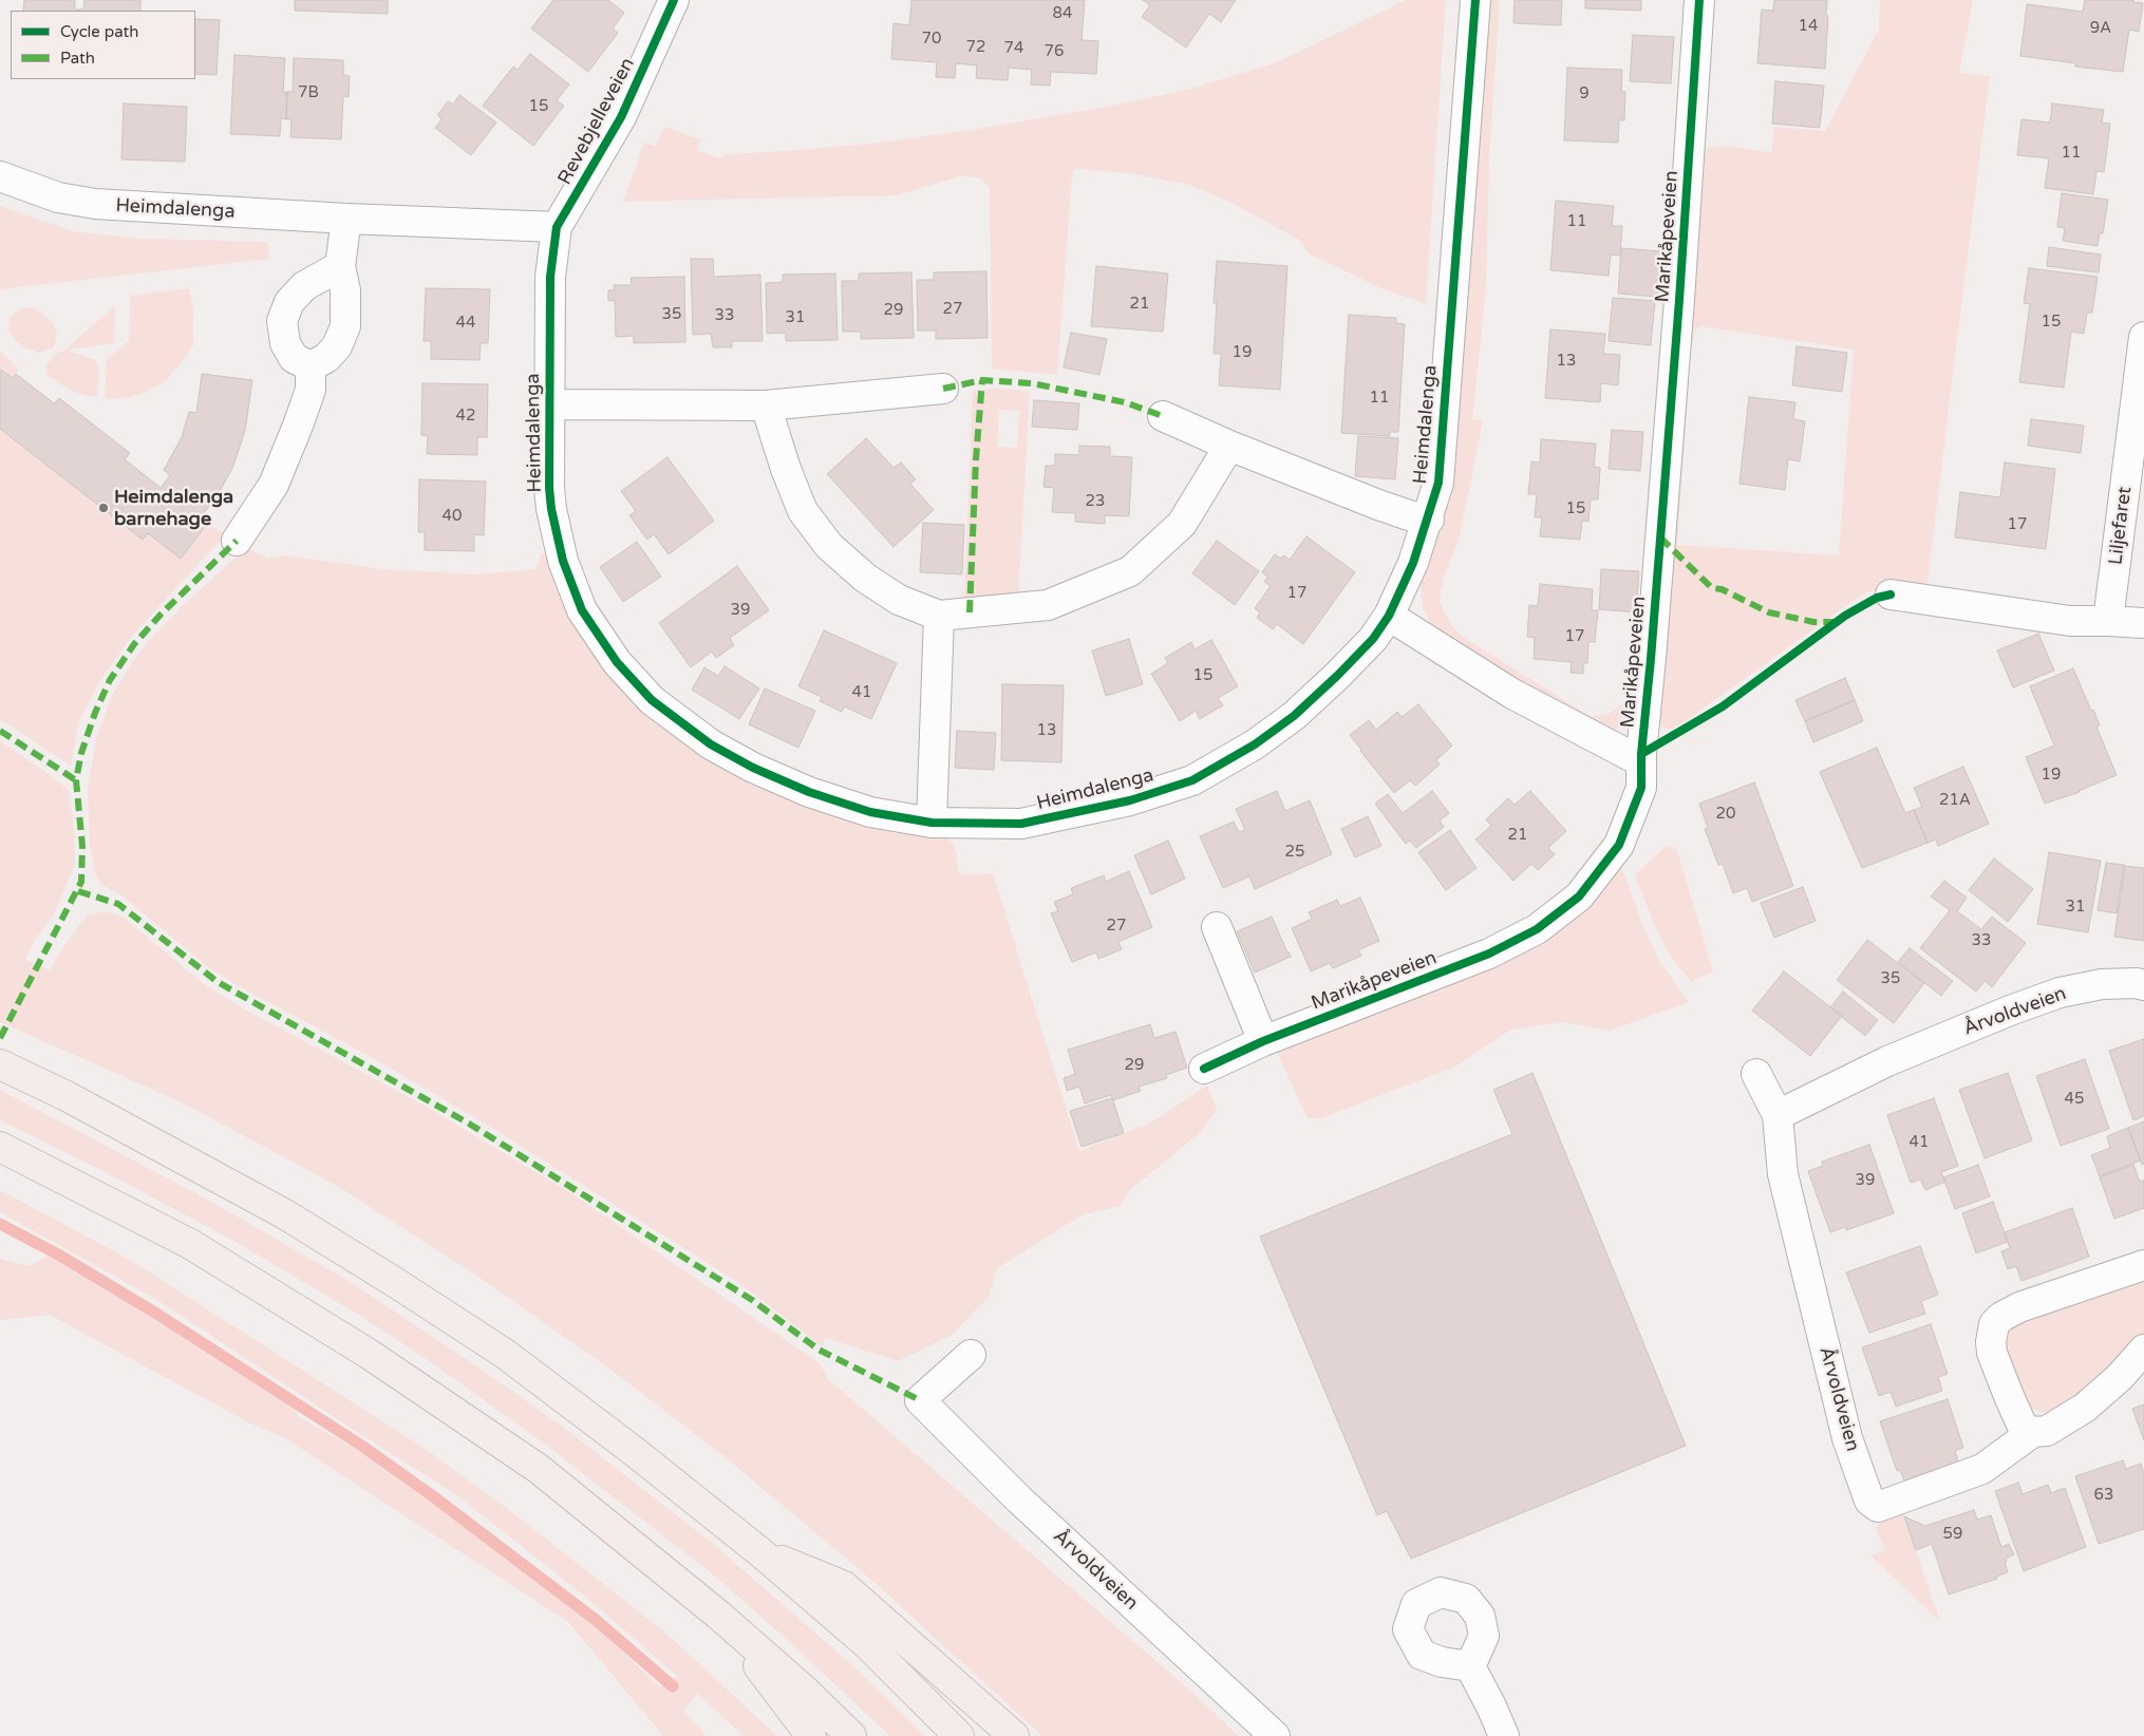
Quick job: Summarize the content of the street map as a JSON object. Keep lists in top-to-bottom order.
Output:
{
  "streets": {
    "street": [
      "Revebjelleveien",
      "Heimdalenga",
      "Marikåpeveien",
      "Liljefaret",
      "Årvoldveien"
    ]
  },
  "crossings": [
    ["Revebjelleveien", "Heimdalenga"],
    ["Heimdalenga", "Marikåpeveien"]
  ],
  "places": ["Heimdalenga barnehage"],
  "house_numbers": [
    "84",
    "14",
    "9A",
    "70",
    "72",
    "74",
    "76",
    "7B",
    "9",
    "15",
    "11",
    "11",
    "21",
    "27",
    "29",
    "35",
    "33",
    "31",
    "15",
    "44",
    "19",
    "13",
    "11",
    "42",
    "23",
    "15",
    "40",
    "17",
    "17",
    "39",
    "17",
    "15",
    "41",
    "13",
    "19",
    "21A",
    "20",
    "21",
    "25",
    "31",
    "27",
    "33",
    "35",
    "29",
    "45",
    "41",
    "39",
    "63",
    "59"
  ],
  "legend": ["Cycle path", "Path"]
}
